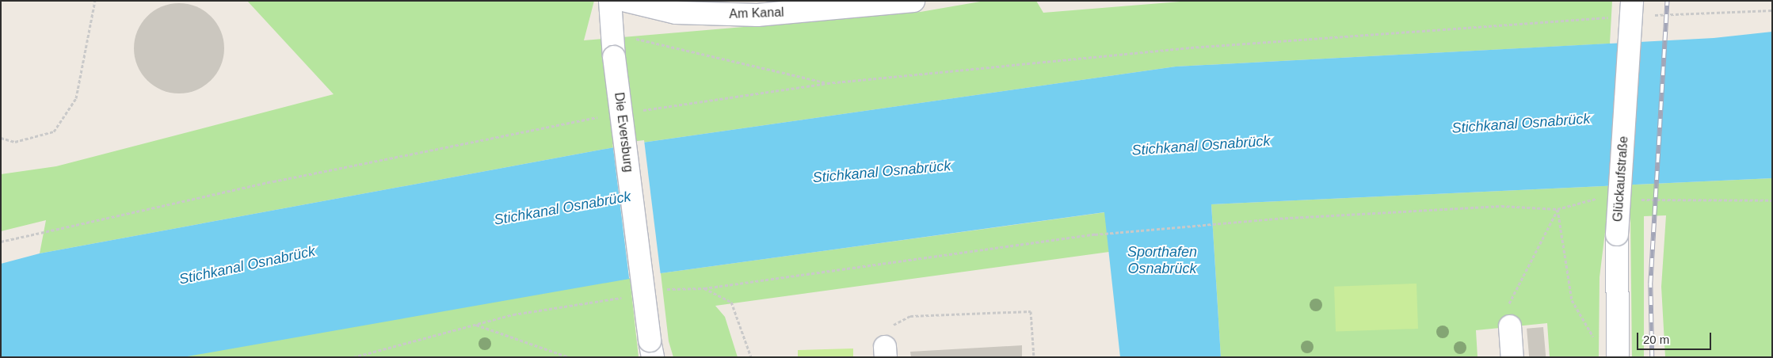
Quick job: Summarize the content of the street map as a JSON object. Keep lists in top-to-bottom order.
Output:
{
  "streets": {
    "street": ["Am Kanal", "Die Eversburg", "Glückaufstraße"]
  },
  "water": ["Stichkanal Osnabrück", "Sporthafen Osnabrück"],
  "scale_bar": "20 m"
}
